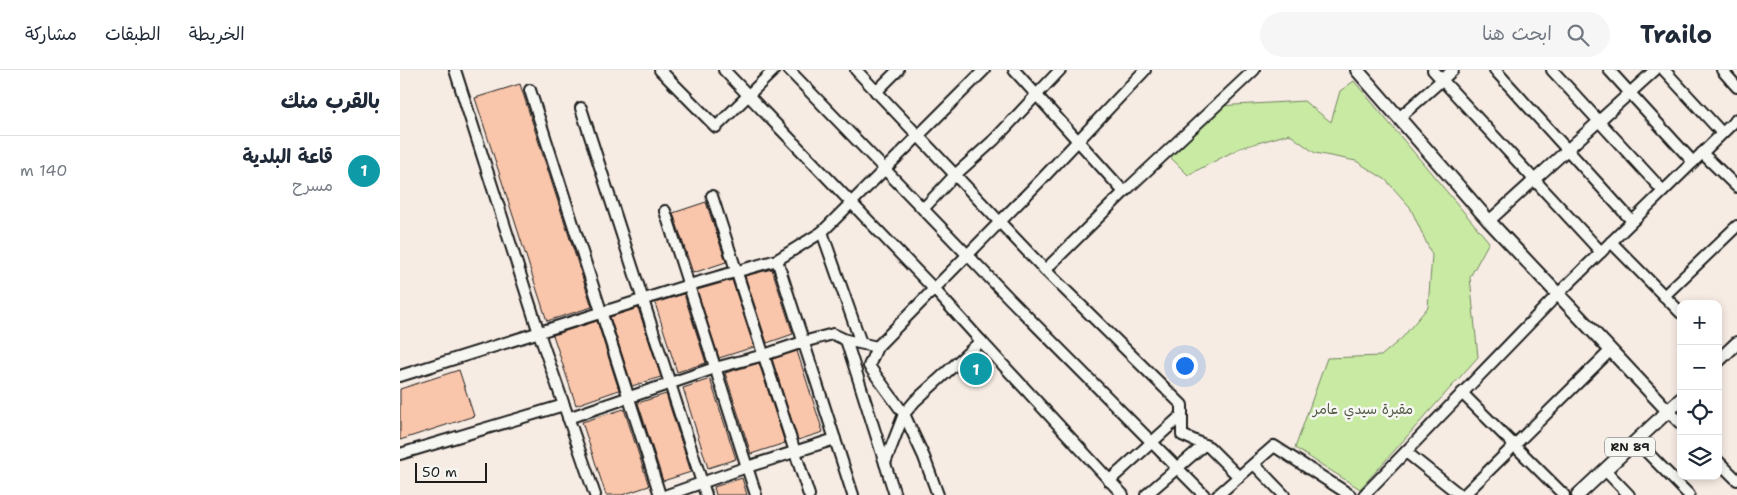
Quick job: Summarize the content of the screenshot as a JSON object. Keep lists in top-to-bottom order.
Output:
{
  "streets": {
    "main road": ["RN 89"]
  },
  "parks": ["مقبرة سيدي عامر"],
  "scale_bar": "50 m",
  "page": {
    "header": "Trailo",
    "search": "ابحث هنا",
    "nav": ["الخريطة", "الطبقات", "مشاركة"],
    "heading": "بالقرب منك",
    "list": [
      {
        "mark": "1",
        "name": "قاعة البلدية",
        "note": "مسرح",
        "value": "140 m"
      }
    ],
    "map_buttons": ["+", "−"],
    "pins": "1",
    "scale": "50 m"
  }
}
